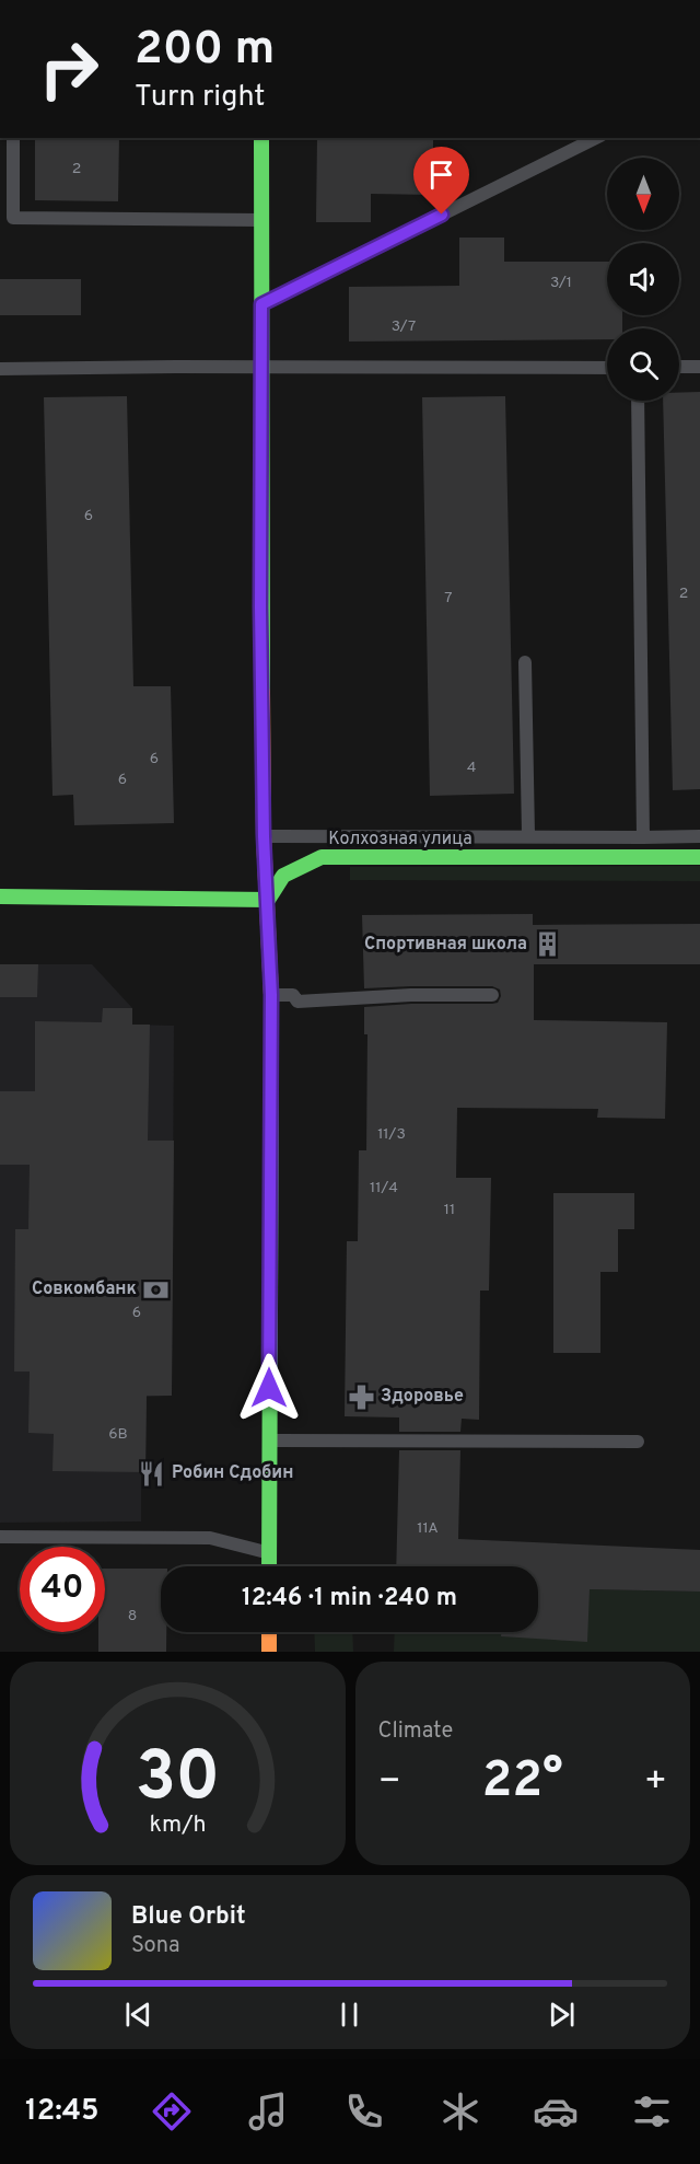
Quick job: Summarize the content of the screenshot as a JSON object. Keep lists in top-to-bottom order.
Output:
{
  "streets": {
    "street": ["Колхозная улица"]
  },
  "places": {
    "building": ["Спортивная школа"],
    "bank": ["Совкомбанк"],
    "pharmacy": ["Здоровье"],
    "restaurant": ["Робин Сдобин"]
  },
  "house_numbers": [
    "2",
    "3/1",
    "3/7",
    "6",
    "2",
    "7",
    "6",
    "4",
    "6",
    "11/3",
    "11/4",
    "11",
    "6",
    "6В",
    "11А",
    "8"
  ],
  "north": "bottom",
  "page": {
    "turn": ["200 m", "Turn right"],
    "limit": "40",
    "trip": "12:46 · 1 min · 240 m",
    "tile": "Climate",
    "heat": ["−", "22°", "+"],
    "song": ["Blue Orbit", "Sona"],
    "tabs": "12:45",
    "gauge": ["30", "km/h"]
  }
}
